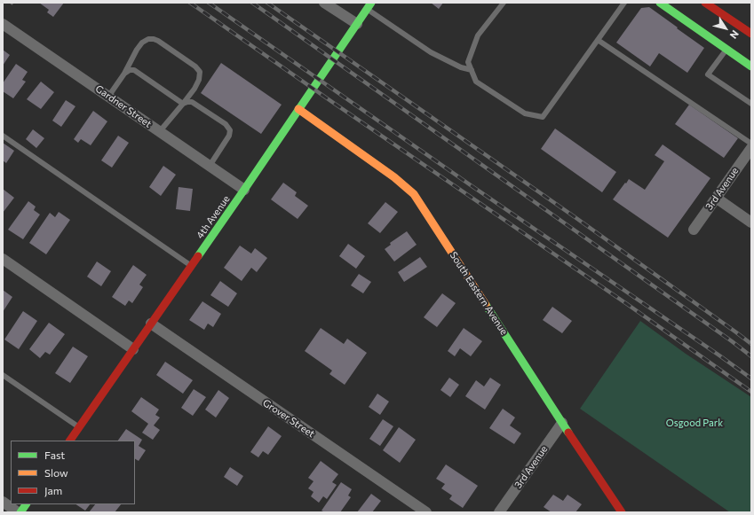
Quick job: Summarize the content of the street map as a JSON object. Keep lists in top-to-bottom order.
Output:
{
  "streets": {
    "street": [
      "Gardner Street",
      "3rd Avenue",
      "4th Avenue",
      "South Eastern Avenue",
      "Grover Street"
    ]
  },
  "crossings": [
    ["Gardner Street", "4th Avenue"],
    ["3rd Avenue", "South Eastern Avenue"],
    ["4th Avenue", "South Eastern Avenue"],
    ["4th Avenue", "Grover Street"]
  ],
  "parks": ["Osgood Park"],
  "legend": ["Fast", "Slow", "Jam"],
  "north": "bottom right"
}
